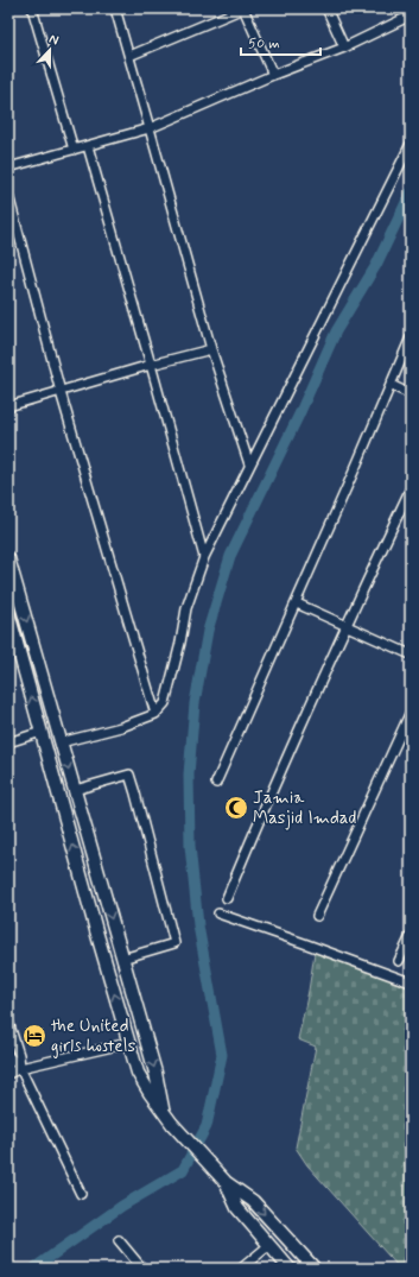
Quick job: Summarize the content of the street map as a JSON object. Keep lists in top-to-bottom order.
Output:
{
  "places": {
    "mosque": ["Jamia Masjid Imdad"],
    "hotel": ["the United girls hostels"]
  },
  "scale_bar": "50 m",
  "north": "top"
}
